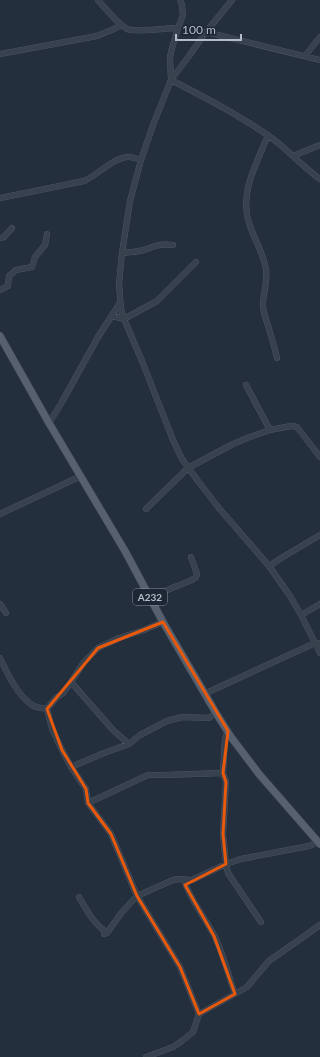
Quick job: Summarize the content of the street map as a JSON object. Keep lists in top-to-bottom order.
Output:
{
  "streets": {
    "main road": ["A232"]
  },
  "scale_bar": "100 m"
}
